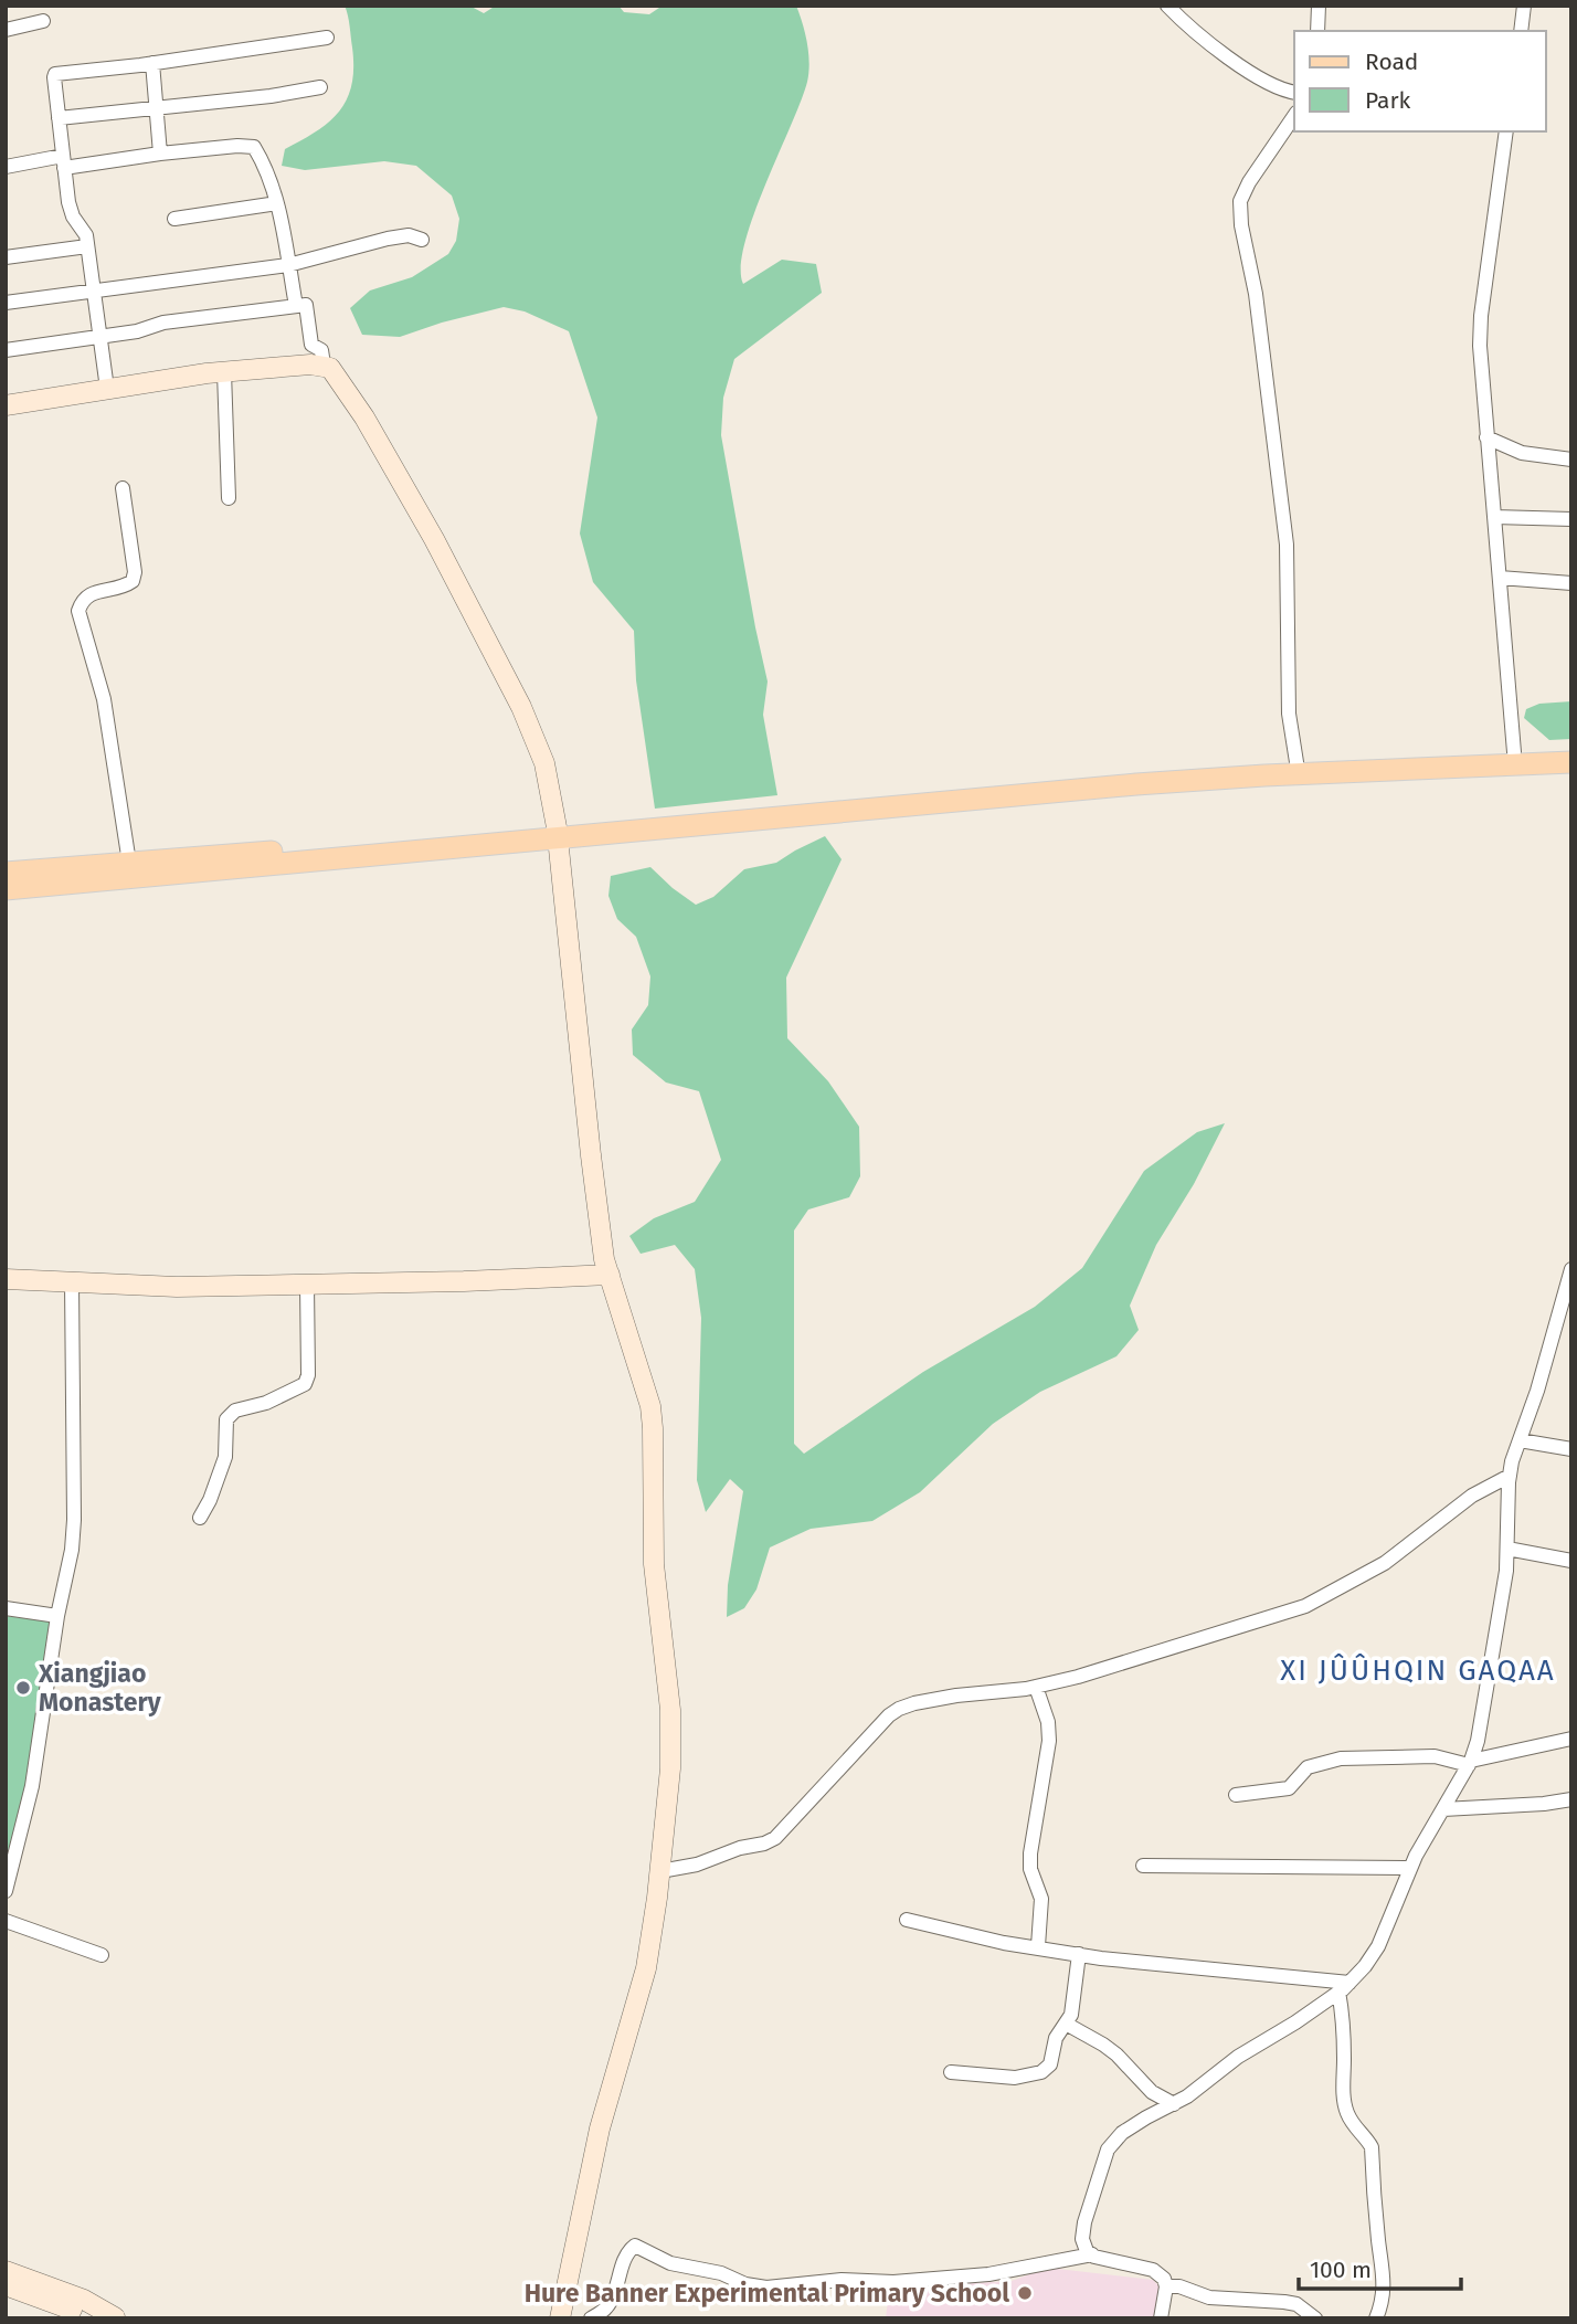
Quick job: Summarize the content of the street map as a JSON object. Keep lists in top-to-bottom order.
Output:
{
  "districts": ["XI JÛÛHQIN GAQAA"],
  "places": ["Xiangjiao Monastery", "Hure Banner Experimental Primary School"],
  "legend": ["Road", "Park"],
  "scale_bar": "100 m"
}
